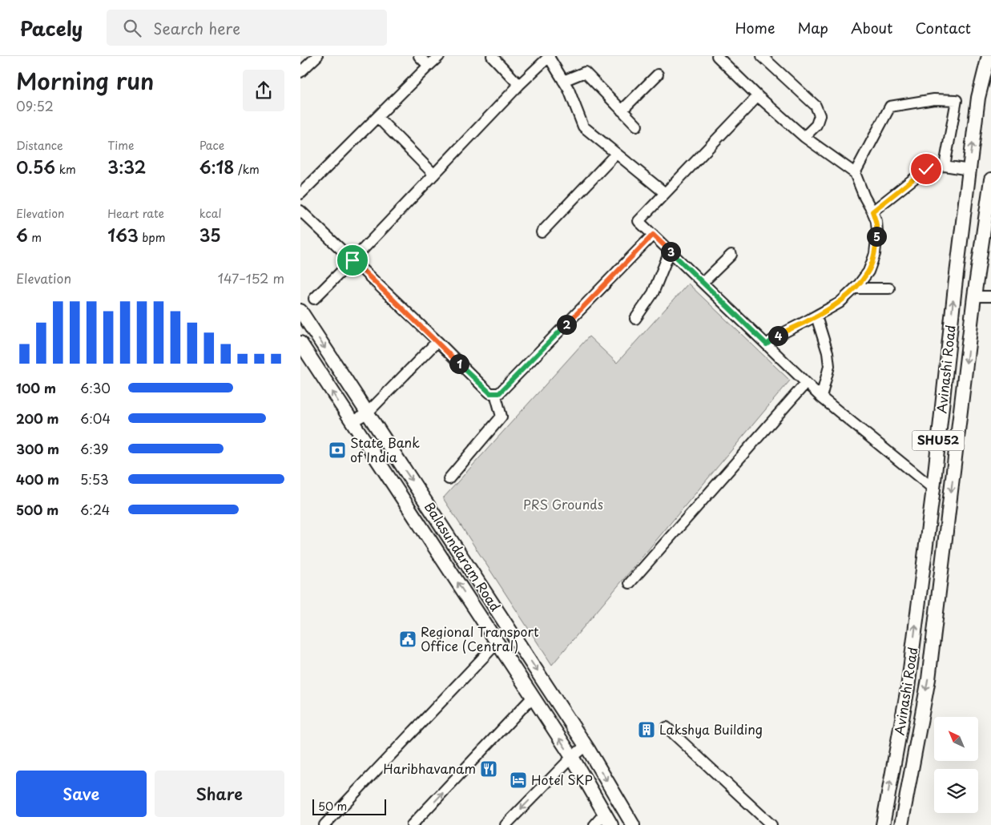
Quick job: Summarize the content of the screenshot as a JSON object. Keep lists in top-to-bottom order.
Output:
{
  "streets": {
    "main road": ["Avinashi Road", "SHU52", "Balasundaram Road"]
  },
  "parks": ["PRS Grounds"],
  "places": {
    "bank": ["State Bank of India"],
    "public building": ["Regional Transport Office (Central)"],
    "building": ["Lakshya Building"],
    "restaurant": ["Haribhavanam"],
    "hotel": ["Hotel SKP"]
  },
  "scale_bar": "50 m",
  "north": "top left",
  "page": {
    "header": "Pacely",
    "search": "Search here",
    "nav": [
      "Home",
      "Map",
      "About",
      "Contact"
    ],
    "heading": ["Morning run", "09:52"],
    "stats": [
      ["Distance", "0.56 km"],
      ["Time", "3:32"],
      ["Pace", "6:18 /km"],
      ["Elevation", "6 m"],
      ["Heart rate", "163 bpm"],
      ["kcal", "35"]
    ],
    "pins": [
      "5",
      "3",
      "2",
      "4",
      "1"
    ],
    "chart": ["Elevation", "147–152 m"],
    "list": [
      {
        "name": "100 m",
        "note": "6:30"
      },
      {
        "name": "200 m",
        "note": "6:04"
      },
      {
        "name": "300 m",
        "note": "6:39"
      },
      {
        "name": "400 m",
        "note": "5:53"
      },
      {
        "name": "500 m",
        "note": "6:24"
      }
    ],
    "buttons": ["Save", "Share"],
    "scale": "50 m"
  }
}
